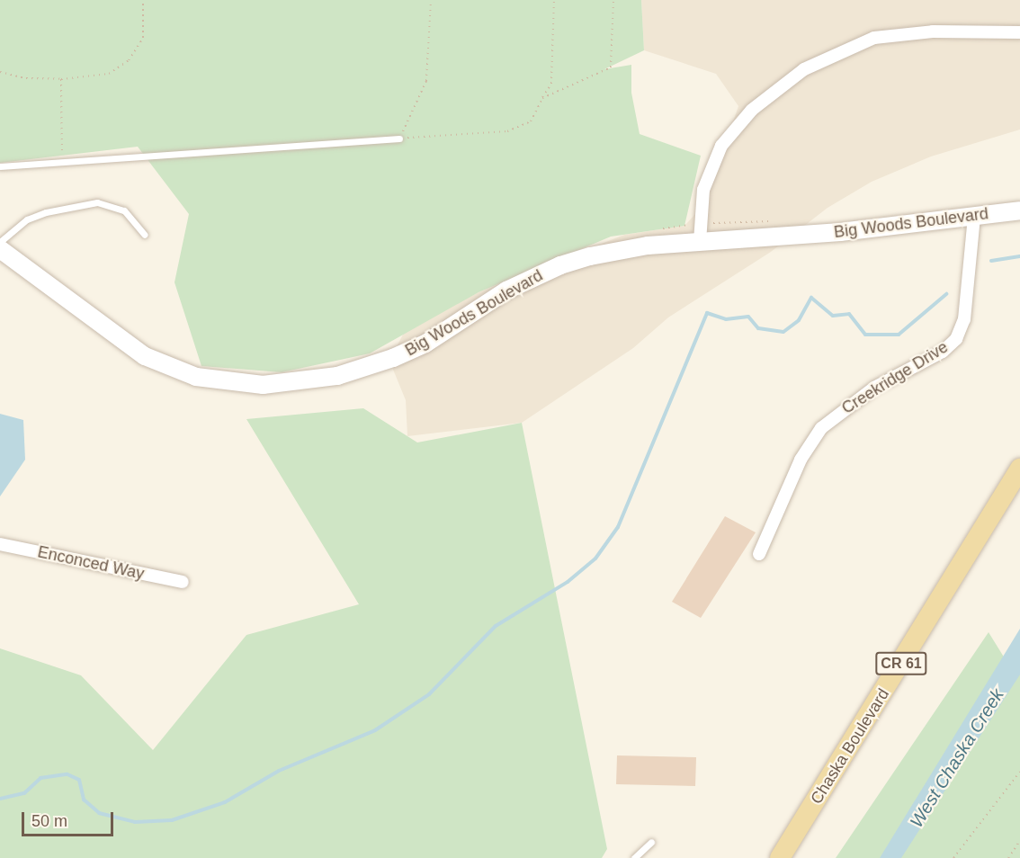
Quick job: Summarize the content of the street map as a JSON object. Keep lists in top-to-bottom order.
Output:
{
  "streets": {
    "main road": ["CR 61", "Chaska Boulevard"],
    "street": ["Big Woods Boulevard", "Creekridge Drive", "Enconced Way"]
  },
  "crossings": [
    ["Big Woods Boulevard", "Creekridge Drive"]
  ],
  "water": ["West Chaska Creek"],
  "scale_bar": "50 m"
}
